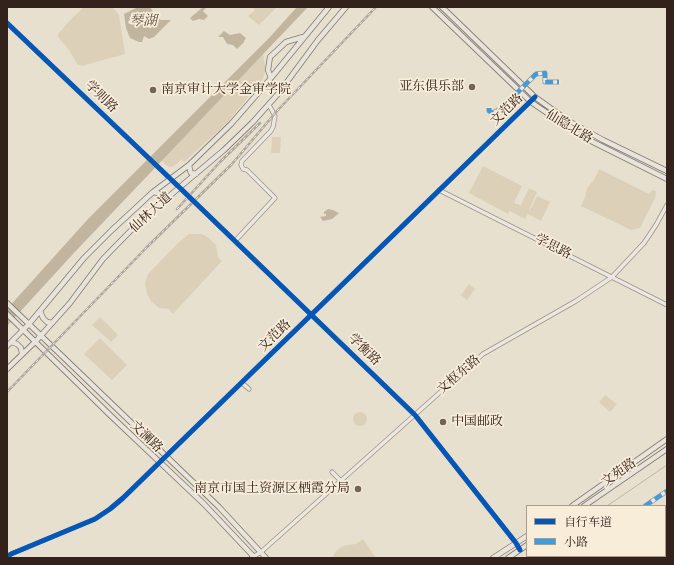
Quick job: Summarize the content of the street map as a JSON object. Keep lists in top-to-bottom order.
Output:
{
  "streets": {
    "main road": [
      "仙隐北路",
      "仙林大道",
      "文澜路",
      "文苑路"
    ],
    "street": [
      "学则路",
      "文范路",
      "学思路",
      "学衡路",
      "文枢东路"
    ]
  },
  "crossings": [
    ["学则路", "仙林大道"],
    ["学则路", "学衡路"],
    ["文范路", "仙隐北路"],
    ["文范路", "学思路"],
    ["文范路", "学衡路"],
    ["文范路", "文澜路"],
    ["仙林大道", "学衡路"],
    ["仙林大道", "文澜路"],
    ["学思路", "文枢东路"],
    ["学衡路", "文枢东路"],
    ["文枢东路", "文澜路"]
  ],
  "water": ["琴湖"],
  "places": [
    "亚东俱乐部",
    "南京审计大学金审学院",
    "中国邮政",
    "南京市国土资源区栖霞分局"
  ],
  "legend": ["自行车道", "小路"]
}
